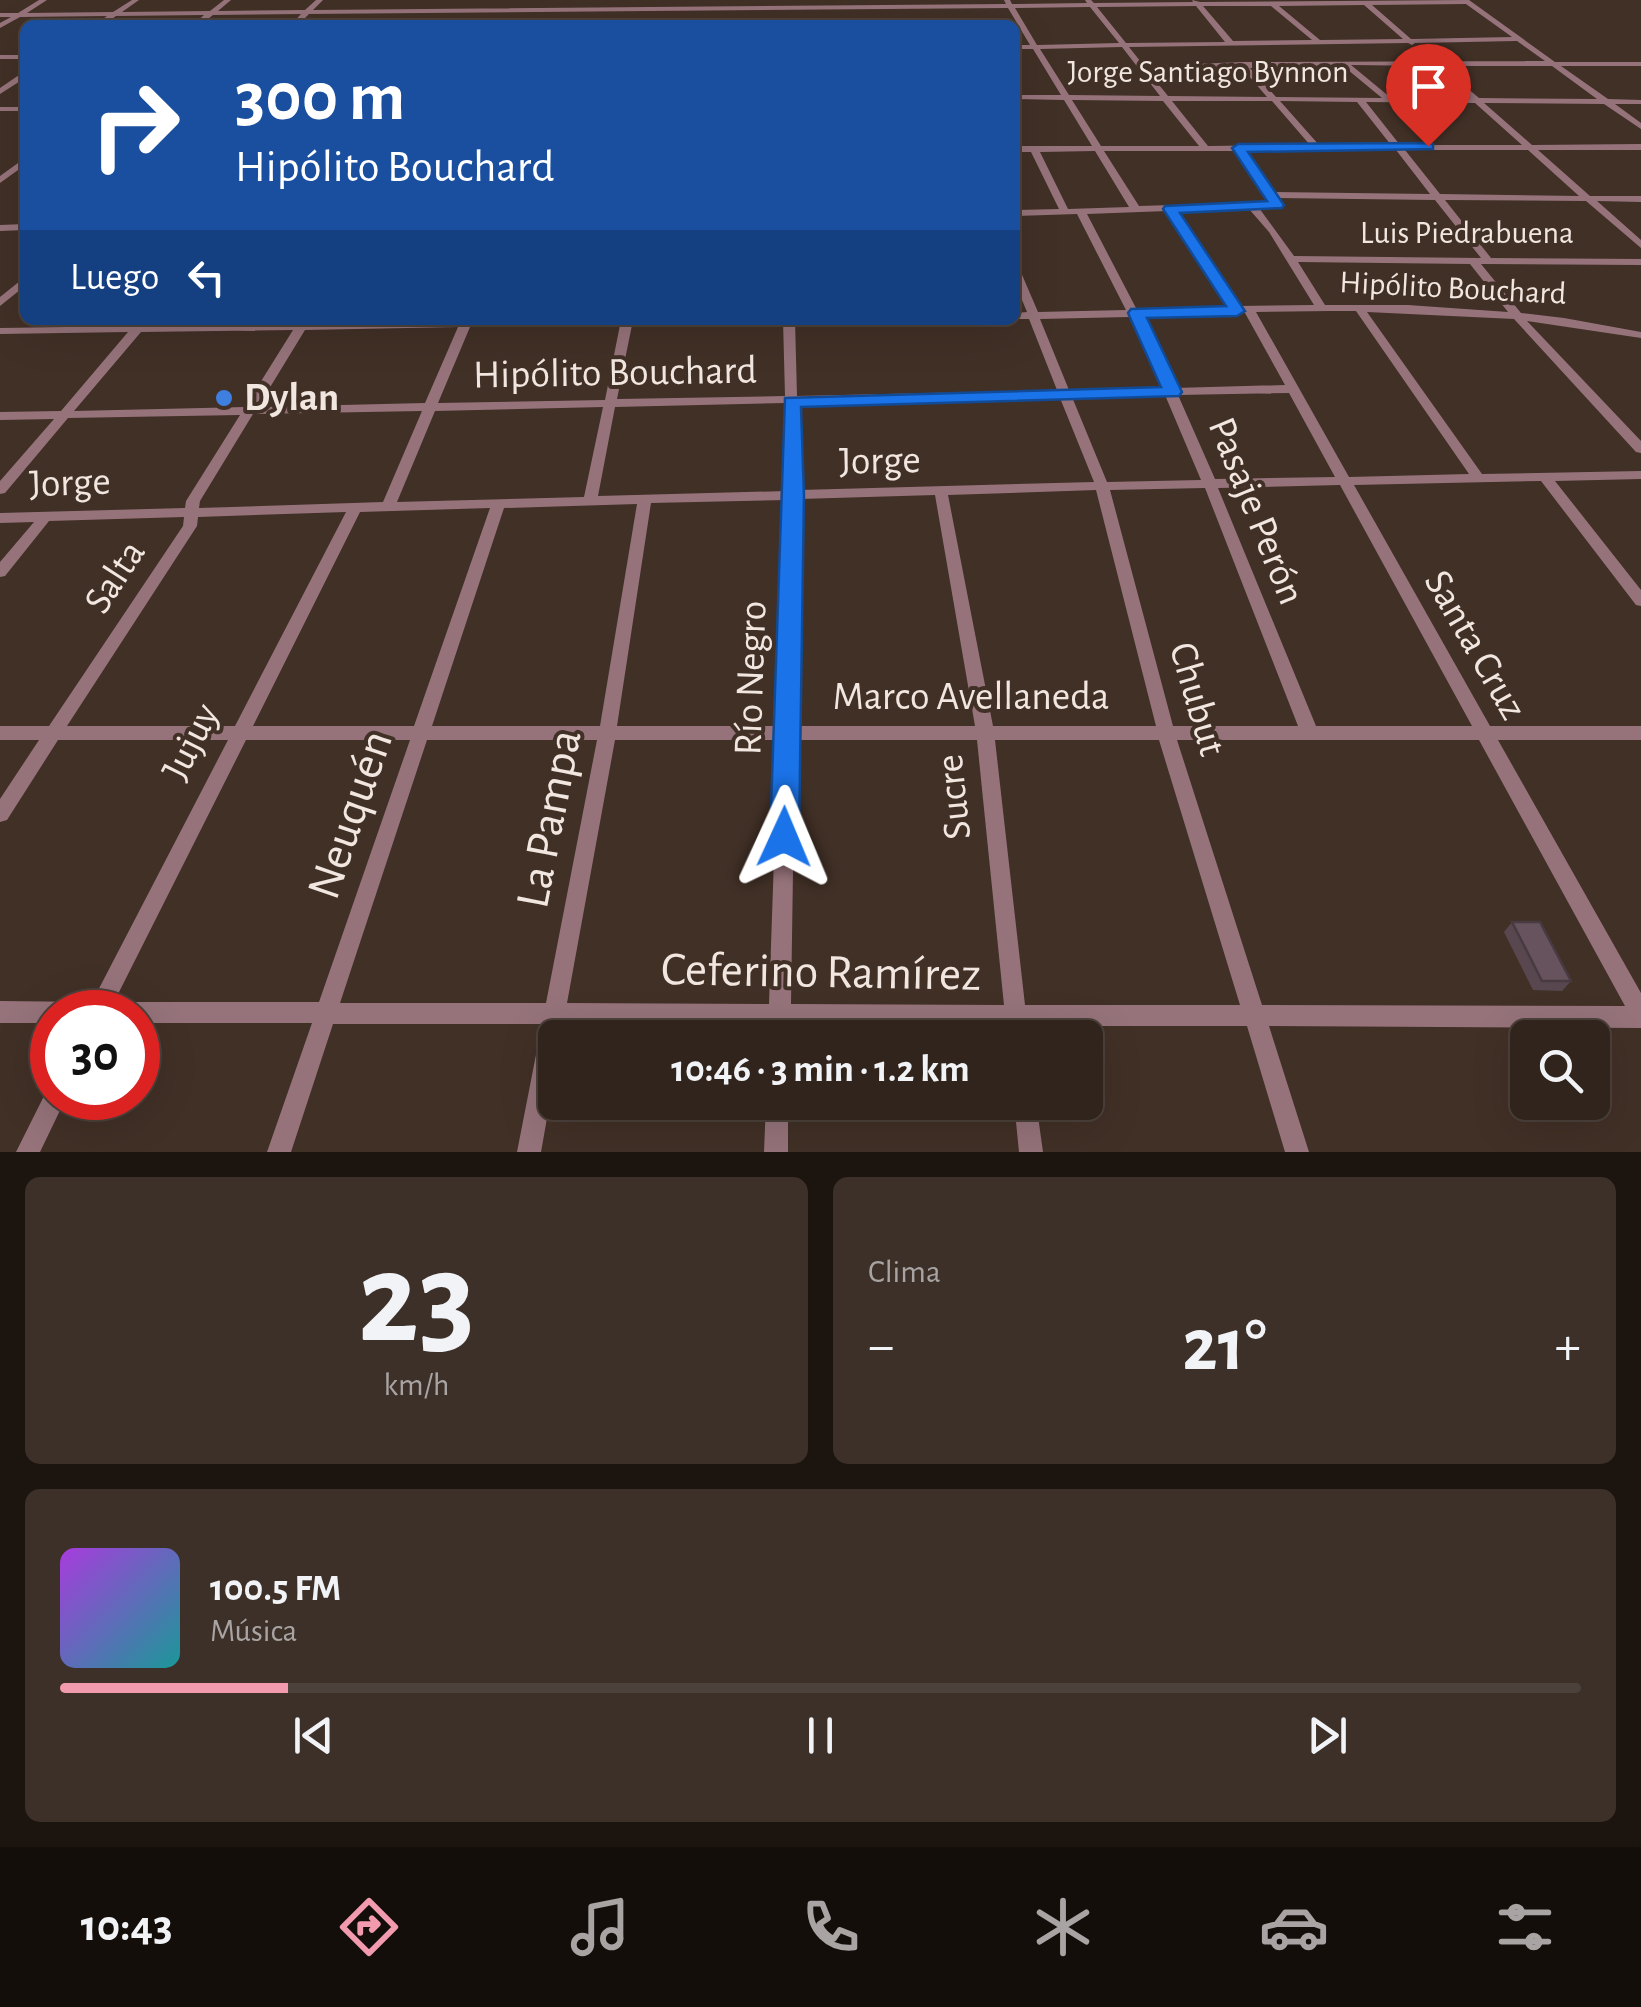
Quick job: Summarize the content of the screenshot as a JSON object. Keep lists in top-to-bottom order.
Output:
{
  "streets": {
    "street": [
      "Jorge Santiago Bynnon",
      "Luis Piedrabuena",
      "Hipólito Bouchard",
      "Jorge",
      "Pasaje Perón",
      "Salta",
      "Santa Cruz",
      "Río Negro",
      "Marco Avellaneda",
      "Chubut",
      "Jujuy",
      "Sucre",
      "Neuquén",
      "La Pampa",
      "Ceferino Ramírez"
    ]
  },
  "crossings": [
    ["Hipólito Bouchard", "Pasaje Perón"],
    ["Hipólito Bouchard", "Salta"],
    ["Hipólito Bouchard", "Santa Cruz"],
    ["Hipólito Bouchard", "Río Negro"],
    ["Hipólito Bouchard", "Chubut"],
    ["Jorge", "Pasaje Perón"],
    ["Jorge", "Salta"],
    ["Jorge", "Santa Cruz"],
    ["Jorge", "Río Negro"],
    ["Jorge", "Chubut"],
    ["Jorge", "Jujuy"],
    ["Jorge", "Sucre"],
    ["Jorge", "Neuquén"],
    ["Jorge", "La Pampa"],
    ["Pasaje Perón", "Marco Avellaneda"],
    ["Salta", "Marco Avellaneda"],
    ["Santa Cruz", "Marco Avellaneda"],
    ["Santa Cruz", "Ceferino Ramírez"],
    ["Río Negro", "Marco Avellaneda"],
    ["Río Negro", "Ceferino Ramírez"],
    ["Marco Avellaneda", "Chubut"],
    ["Marco Avellaneda", "Jujuy"],
    ["Marco Avellaneda", "Sucre"],
    ["Marco Avellaneda", "Neuquén"],
    ["Marco Avellaneda", "La Pampa"],
    ["Chubut", "Ceferino Ramírez"],
    ["Neuquén", "Ceferino Ramírez"],
    ["La Pampa", "Ceferino Ramírez"]
  ],
  "places": ["Dylan"],
  "page": {
    "turn": ["300 m", "Hipólito Bouchard"],
    "then": "Luego",
    "limit": "30",
    "trip": "10:46 · 3 min · 1.2 km",
    "tile": [
      ["23", "km/h"],
      "Clima"
    ],
    "heat": ["−", "21°", "+"],
    "song": ["100.5 FM", "Música"],
    "tabs": "10:43"
  }
}
